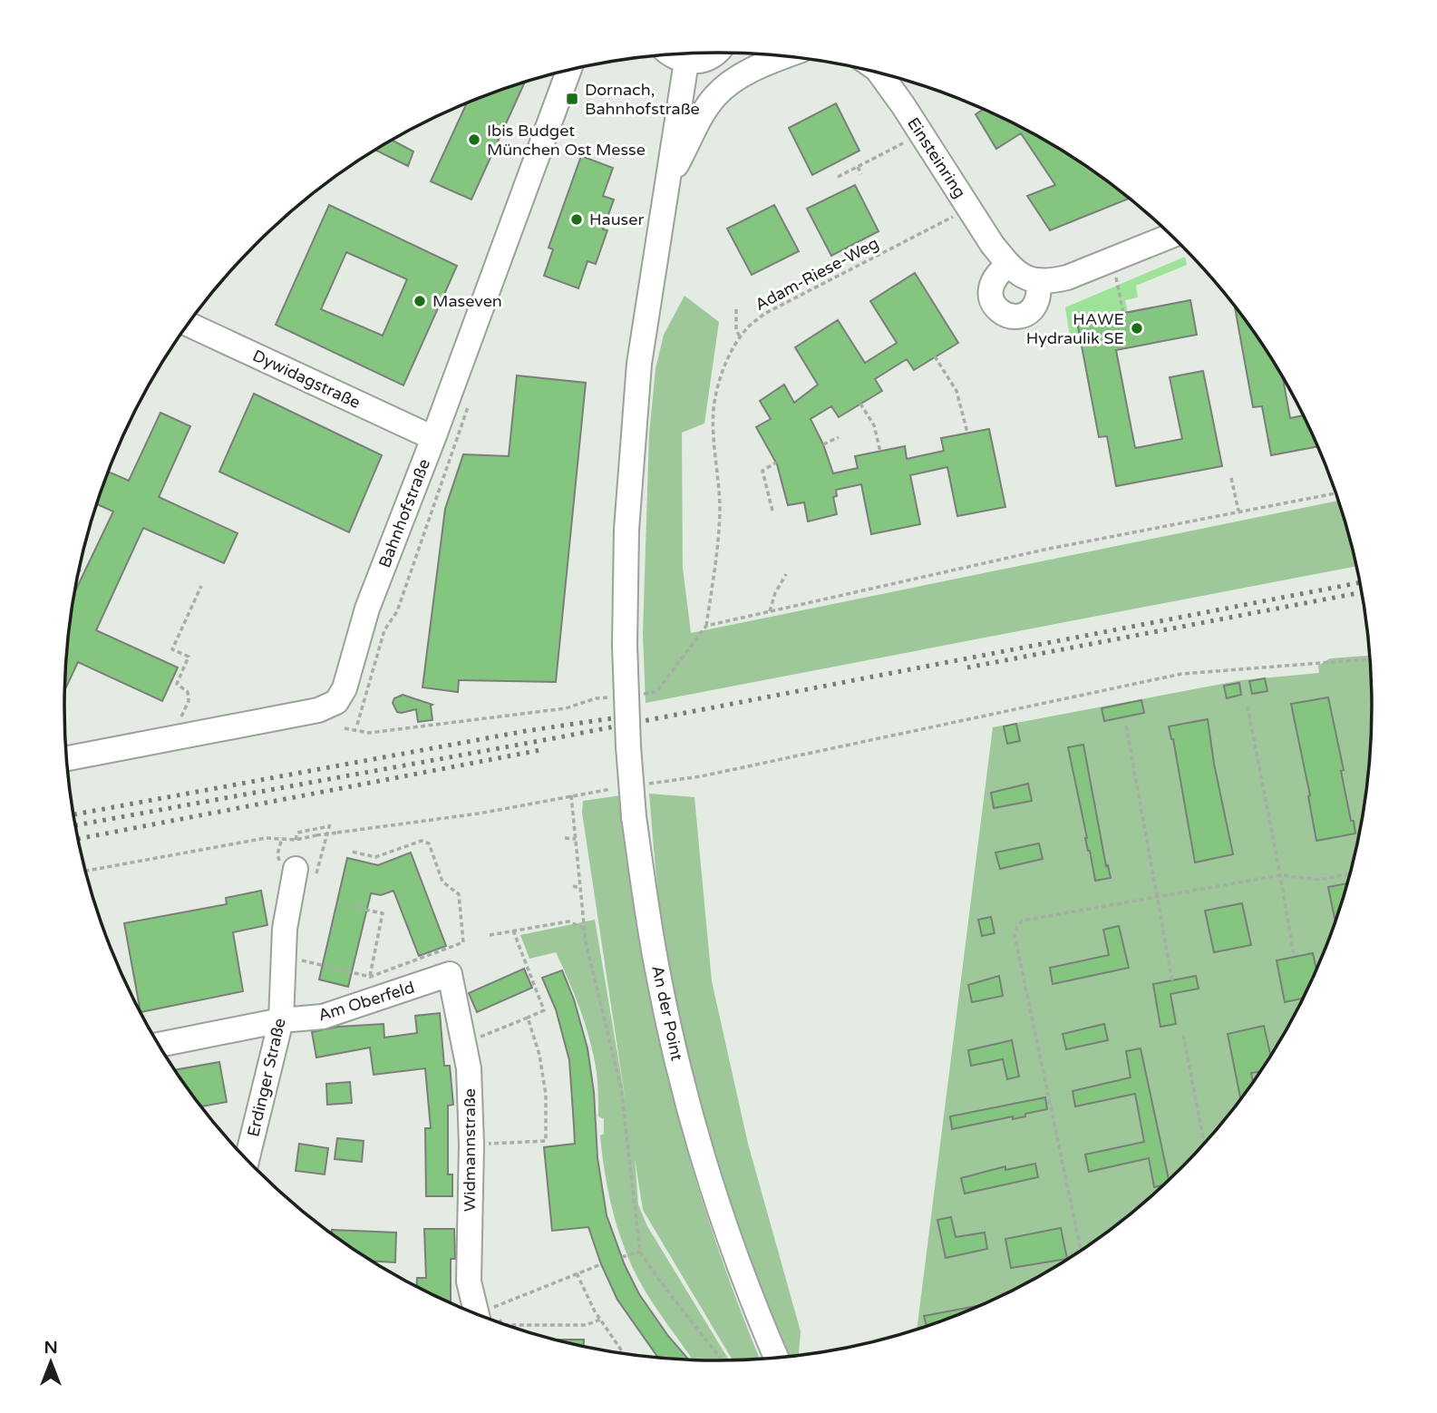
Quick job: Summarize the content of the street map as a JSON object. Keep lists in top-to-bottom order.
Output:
{
  "streets": {
    "street": [
      "Einsteinring",
      "Dywidagstraße",
      "Bahnhofstraße",
      "Am Oberfeld",
      "An der Point",
      "Erdinger Straße",
      "Widmannstraße"
    ],
    "path": ["Adam-Riese-Weg"]
  },
  "crossings": [
    ["Einsteinring", "Adam-Riese-Weg"],
    ["Dywidagstraße", "Bahnhofstraße"],
    ["Am Oberfeld", "Erdinger Straße"],
    ["Am Oberfeld", "Widmannstraße"]
  ],
  "places": {
    "transit": ["Dornach, Bahnhofstraße"],
    "other": [
      "Ibis Budget München Ost Messe",
      "Hauser",
      "Maseven",
      "HAWE Hydraulik SE"
    ]
  },
  "north": "top"
}
